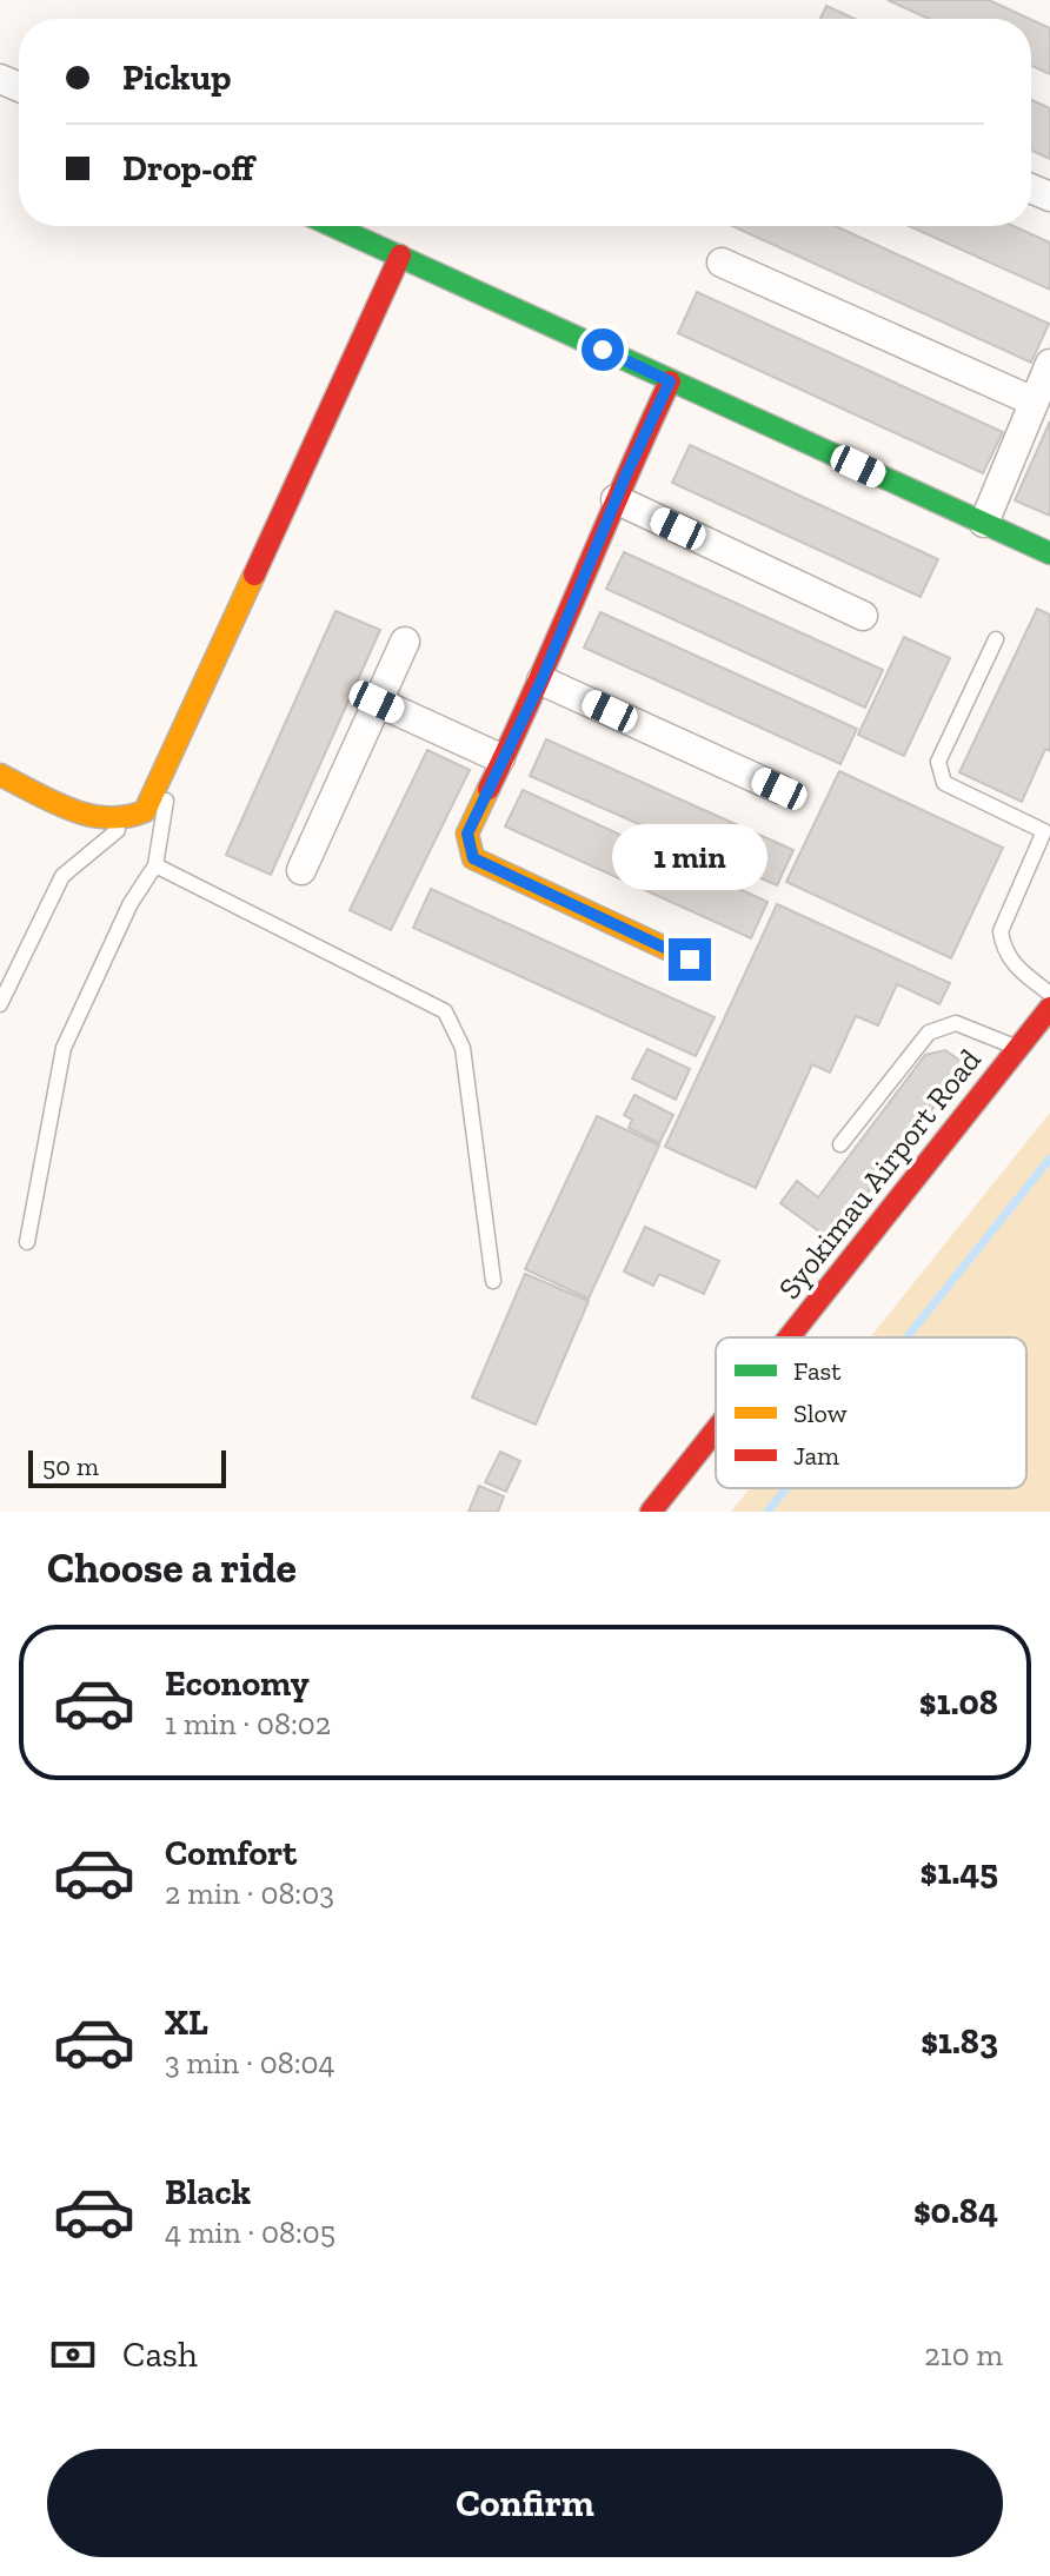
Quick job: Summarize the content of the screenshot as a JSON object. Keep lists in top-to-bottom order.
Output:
{
  "streets": {
    "street": ["Syokimau Airport Road"]
  },
  "legend": ["Fast", "Slow", "Jam"],
  "scale_bar": "50 m",
  "page": {
    "banner": ["Pickup", "Drop-off"],
    "bubble": "1 min",
    "scale": "50 m",
    "heading": "Choose a ride",
    "list": [
      {
        "name": "Economy",
        "note": "1 min · 08:02",
        "value": "$1.08"
      },
      {
        "name": "Comfort",
        "note": "2 min · 08:03",
        "value": "$1.45"
      },
      {
        "name": "XL",
        "note": "3 min · 08:04",
        "value": "$1.83"
      },
      {
        "name": "Black",
        "note": "4 min · 08:05",
        "value": "$0.84"
      }
    ],
    "pay": ["Cash", "210 m"],
    "buttons": "Confirm"
  }
}
